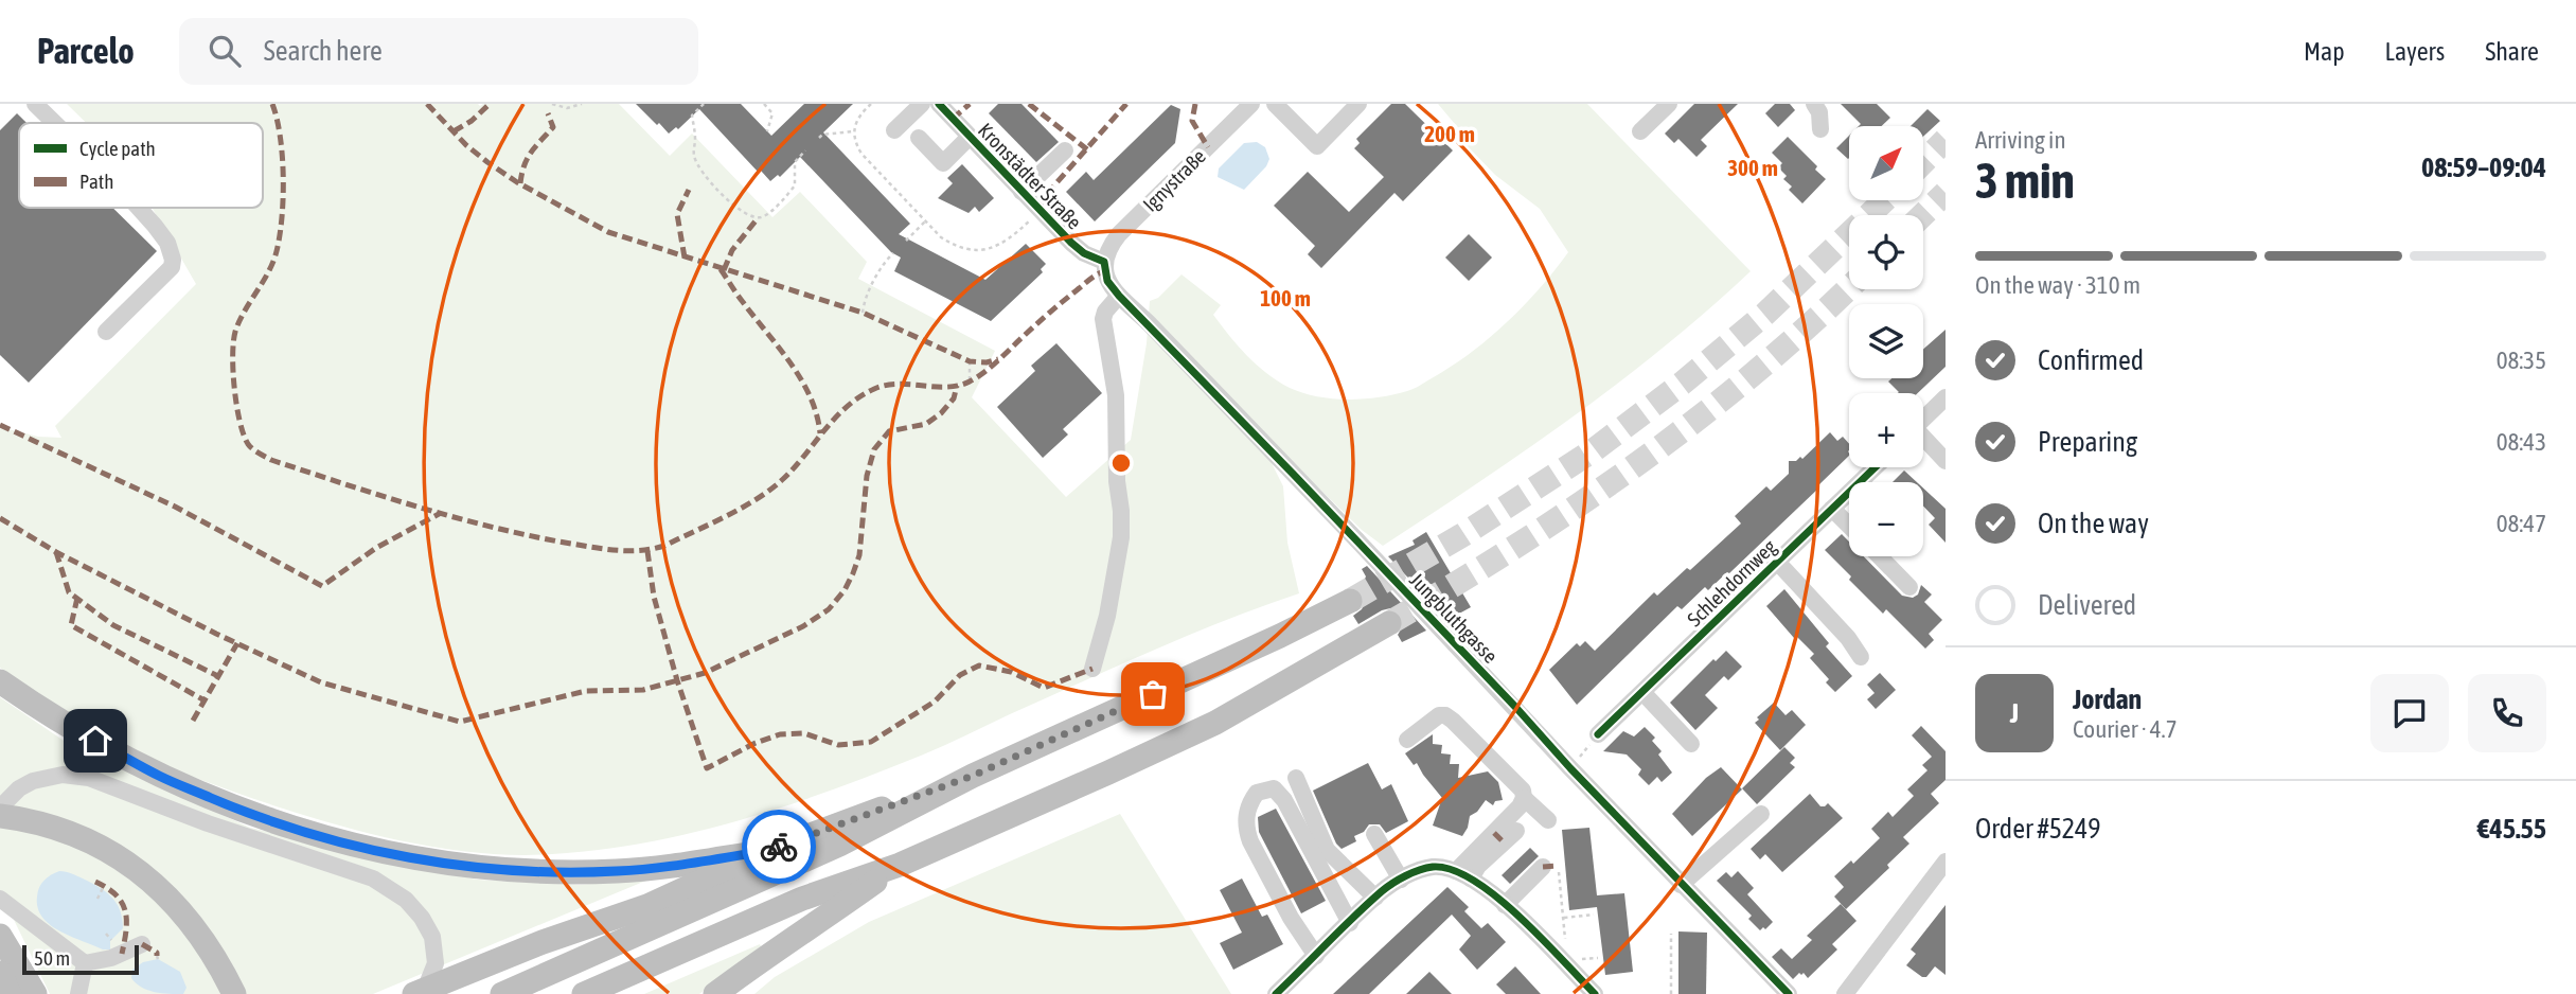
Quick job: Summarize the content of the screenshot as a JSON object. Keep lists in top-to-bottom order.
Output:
{
  "streets": {
    "street": [
      "Kronstädter Straße",
      "Ignystraße",
      "Schlehdornweg",
      "Jungbluthgasse"
    ]
  },
  "crossings": [
    ["Kronstädter Straße", "Ignystraße"],
    ["Kronstädter Straße", "Jungbluthgasse"],
    ["Ignystraße", "Jungbluthgasse"]
  ],
  "legend": ["Cycle path", "Path"],
  "scale_bar": "50 m",
  "north": "top right",
  "page": {
    "header": "Parcelo",
    "search": "Search here",
    "nav": ["Map", "Layers", "Share"],
    "heading": ["3 min", "Arriving in", "08:59–09:04"],
    "panel": [
      "Jordan",
      "Courier · 4.7",
      "Order #5249",
      "€45.55"
    ],
    "map_buttons": ["+", "−"],
    "bar": "On the way · 310 m",
    "list": [
      ["Confirmed", "08:35"],
      ["Preparing", "08:43"],
      ["On the way", "08:47"],
      "Delivered"
    ],
    "round": "J",
    "scale": "50 m"
  },
  "rings": ["200 m", "300 m", "100 m"]
}
